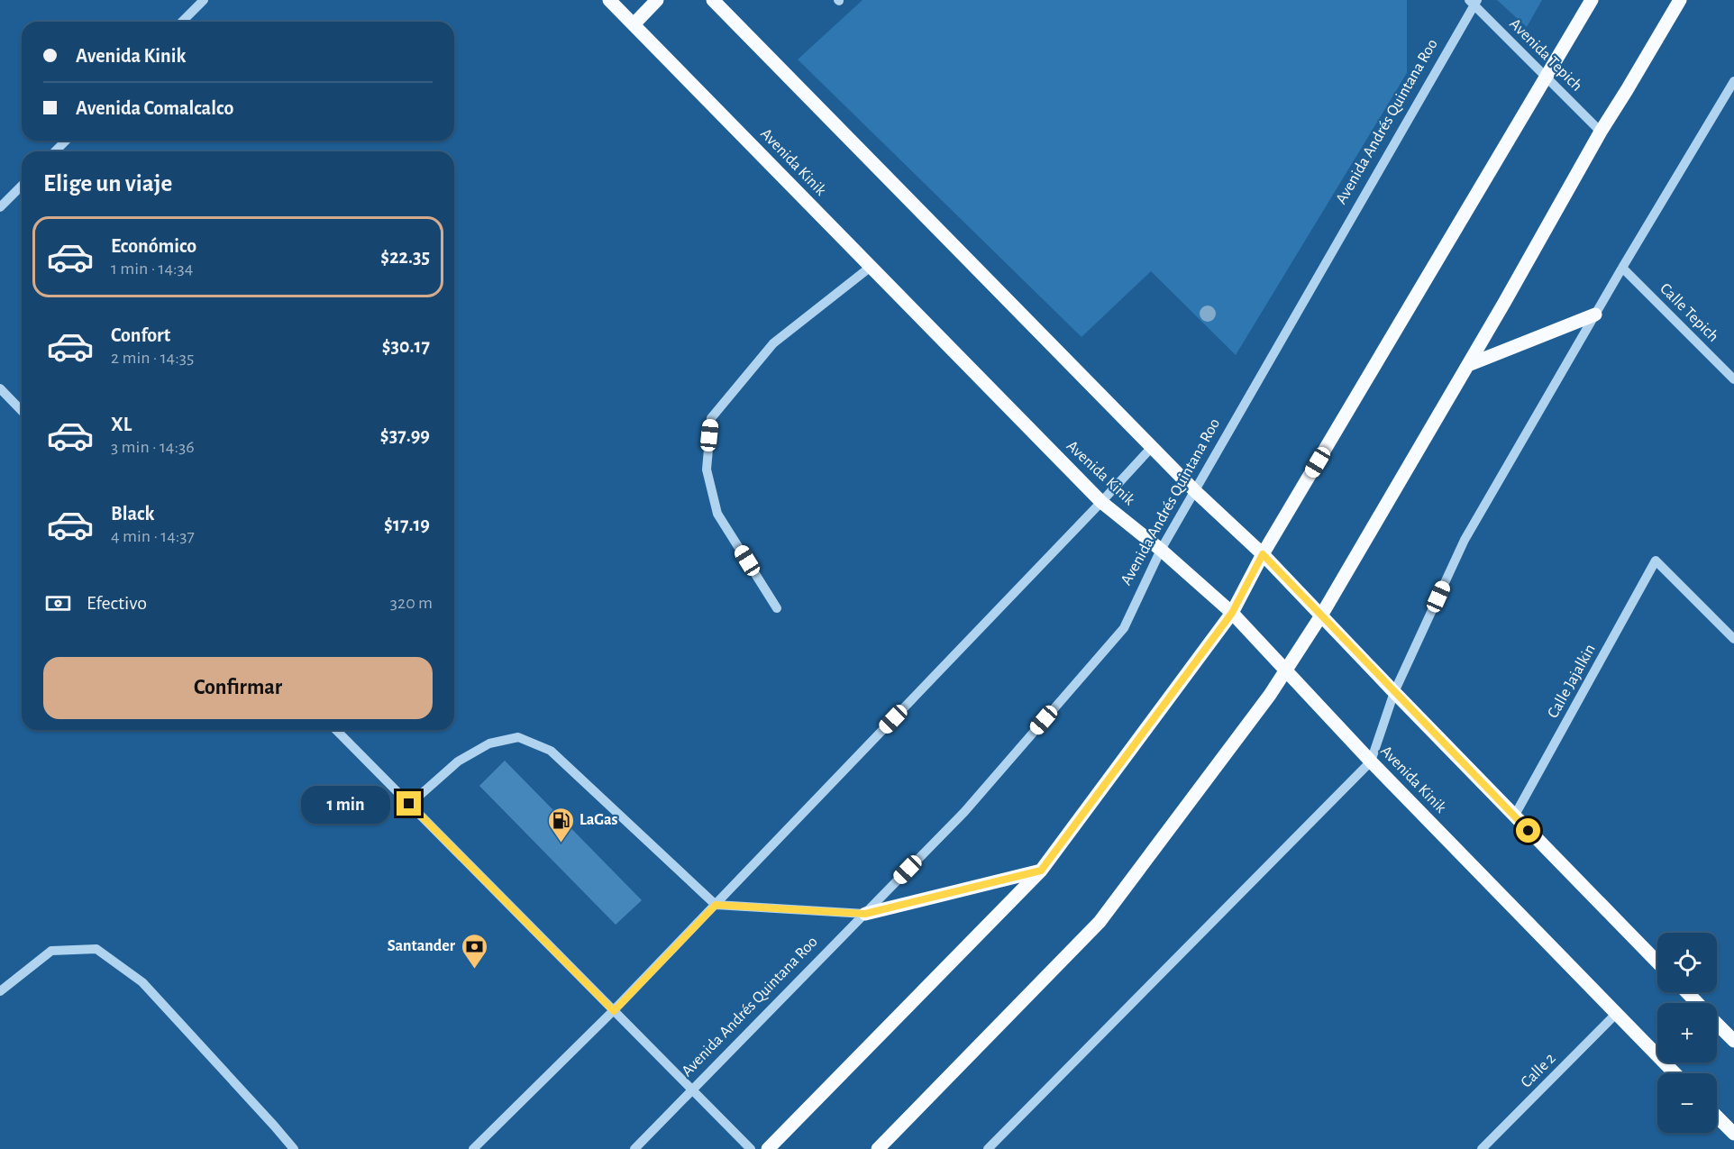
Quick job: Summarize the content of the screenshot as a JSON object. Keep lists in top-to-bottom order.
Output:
{
  "streets": {
    "main road": ["Avenida Kinik"],
    "street": [
      "Avenida Tepich",
      "Avenida Andrés Quintana Roo",
      "Calle Tepich",
      "Calle Jajalkin",
      "Calle 2"
    ]
  },
  "crossings": [
    ["Avenida Tepich", "Avenida Andrés Quintana Roo"],
    ["Avenida Andrés Quintana Roo", "Avenida Kinik"],
    ["Avenida Kinik", "Calle 2"]
  ],
  "places": {
    "fuel station": ["LaGas"],
    "bank": ["Santander"]
  },
  "page": {
    "banner": ["Avenida Kinik", "Avenida Comalcalco"],
    "heading": "Elige un viaje",
    "list": [
      {
        "name": "Económico",
        "note": "1 min · 14:34",
        "value": "$22.35"
      },
      {
        "name": "Confort",
        "note": "2 min · 14:35",
        "value": "$30.17"
      },
      {
        "name": "XL",
        "note": "3 min · 14:36",
        "value": "$37.99"
      },
      {
        "name": "Black",
        "note": "4 min · 14:37",
        "value": "$17.19"
      }
    ],
    "pay": ["Efectivo", "320 m"],
    "buttons": "Confirmar",
    "bubble": "1 min",
    "map_buttons": ["+", "−"]
  }
}
